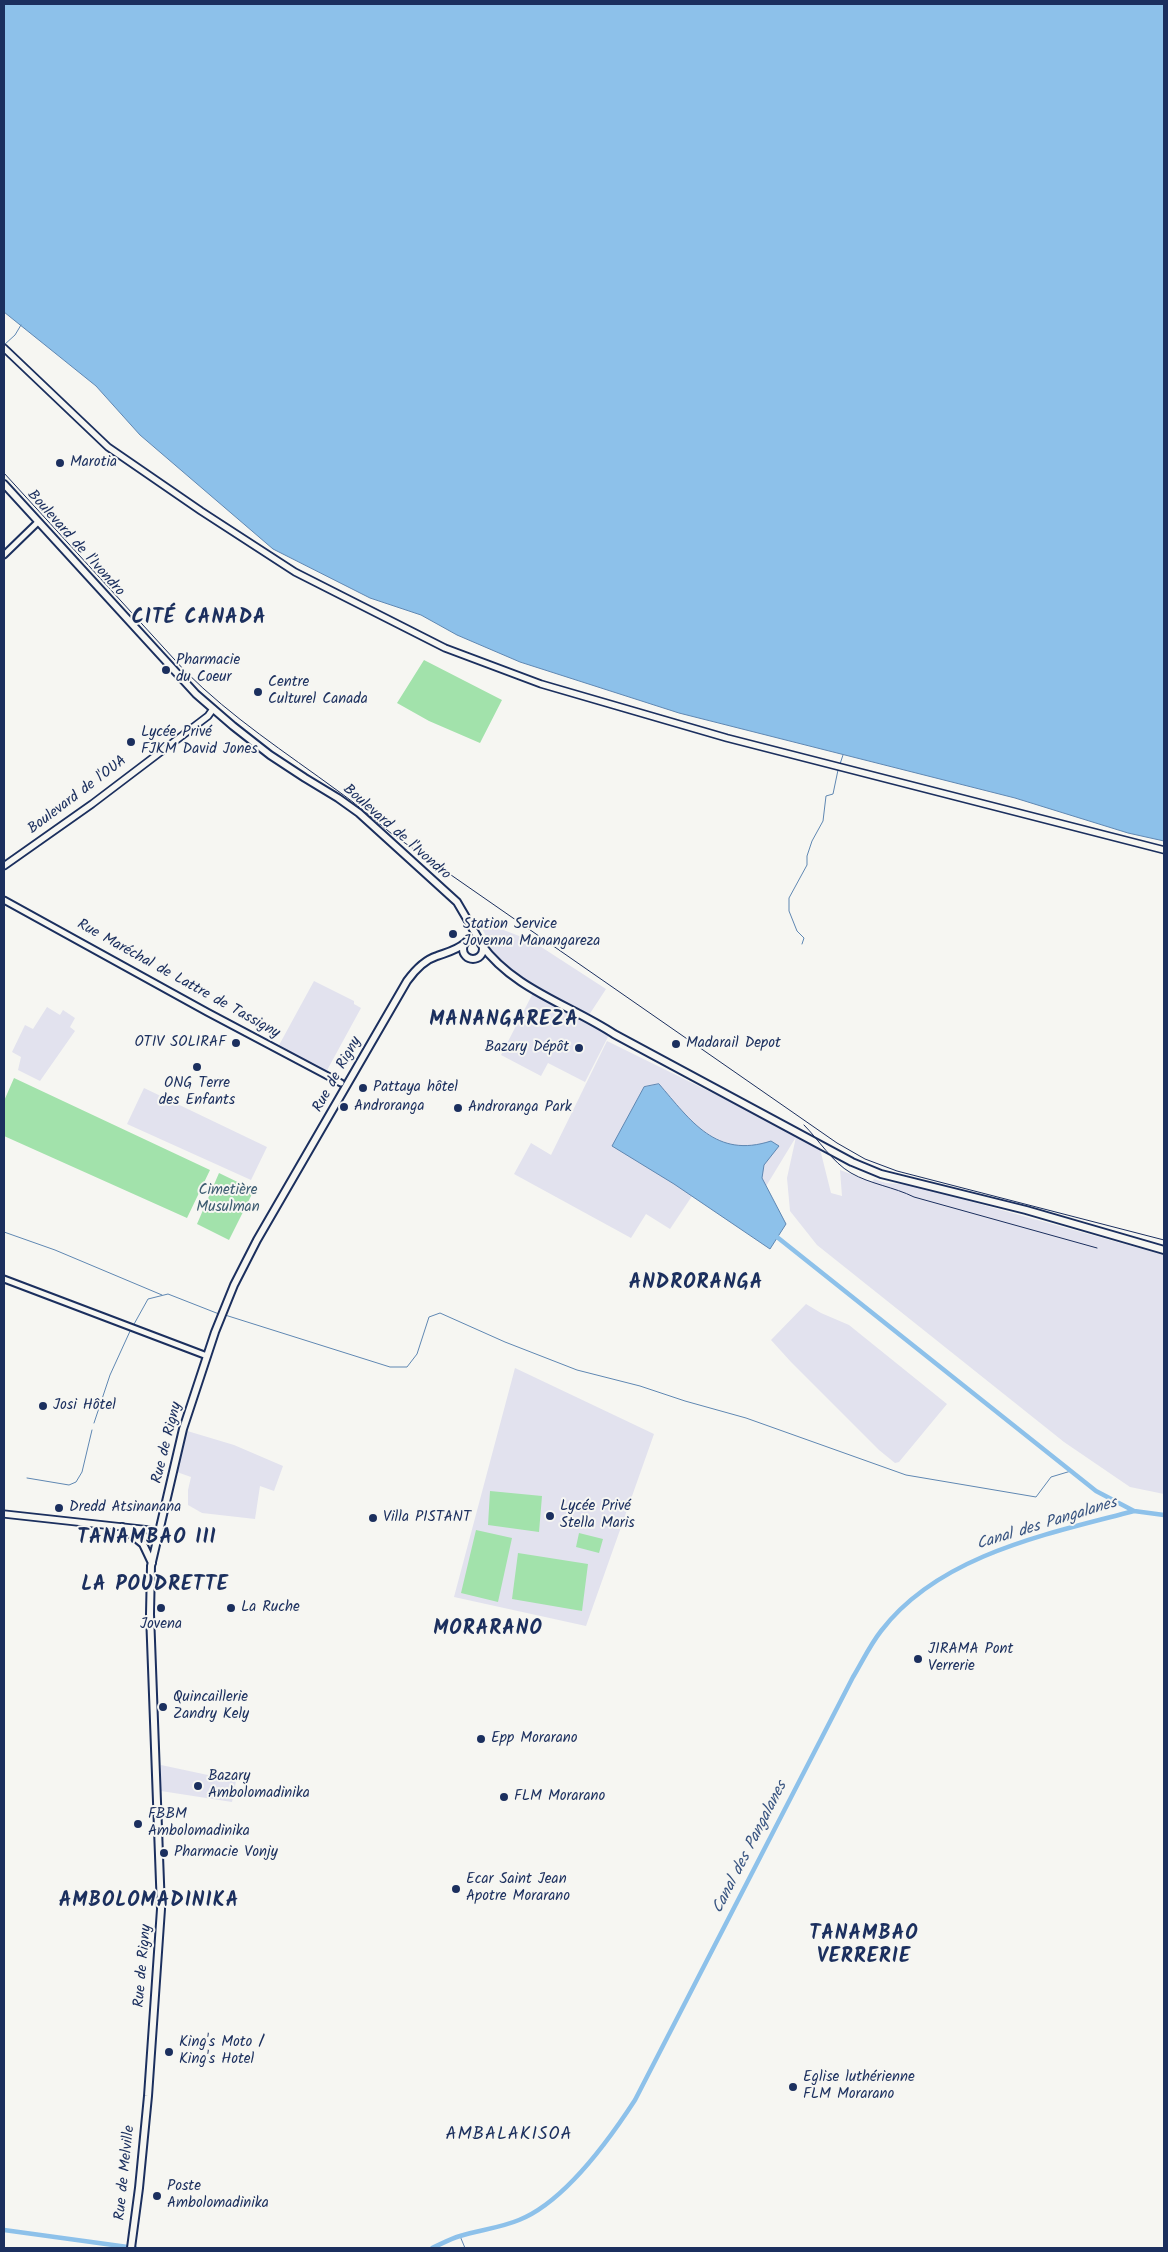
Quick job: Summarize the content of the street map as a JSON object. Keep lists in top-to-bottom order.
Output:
{
  "streets": {
    "main road": [
      "Boulevard de l'Ivondro",
      "Boulevard de l'OUA",
      "Rue de Rigny",
      "Rue de Melville"
    ],
    "street": ["Rue Maréchal de Lattre de Tassigny"]
  },
  "crossings": [
    ["Boulevard de l'Ivondro", "Boulevard de l'OUA"],
    ["Boulevard de l'Ivondro", "Rue de Rigny"],
    ["Rue de Rigny", "Rue de Melville"]
  ],
  "districts": [
    "CITÉ CANADA",
    "MANANGAREZA",
    "ANDRORANGA",
    "TANAMBAO III",
    "LA POUDRETTE",
    "MORARANO",
    "AMBOLOMADINIKA",
    "TANAMBAO VERRERIE",
    "AMBALAKISOA"
  ],
  "water": ["Canal des Pangalanes"],
  "parks": ["Cimetière Musulman"],
  "places": [
    "Marotia",
    "Pharmacie du Coeur",
    "Centre Culturel Canada",
    "Lycée Privé FJKM David Jones",
    "Station Service Jovenna Manangareza",
    "OTIV SOLIRAF",
    "Madarail Depot",
    "Bazary Dépôt",
    "ONG Terre des Enfants",
    "Pattaya hôtel",
    "Androranga",
    "Androranga Park",
    "Josi Hôtel",
    "Dredd Atsinanana",
    "Lycée Privé Stella Maris",
    "Villa PISTANT",
    "Jovena",
    "La Ruche",
    "JIRAMA Pont Verrerie",
    "Quincaillerie Zandry Kely",
    "Epp Morarano",
    "Bazary Ambolomadinika",
    "FLM Morarano",
    "FBBM Ambolomadinika",
    "Pharmacie Vonjy",
    "Ecar Saint Jean Apotre Morarano",
    "King's Moto / King's Hotel",
    "Eglise luthérienne FLM Morarano",
    "Poste Ambolomadinika"
  ]
}
